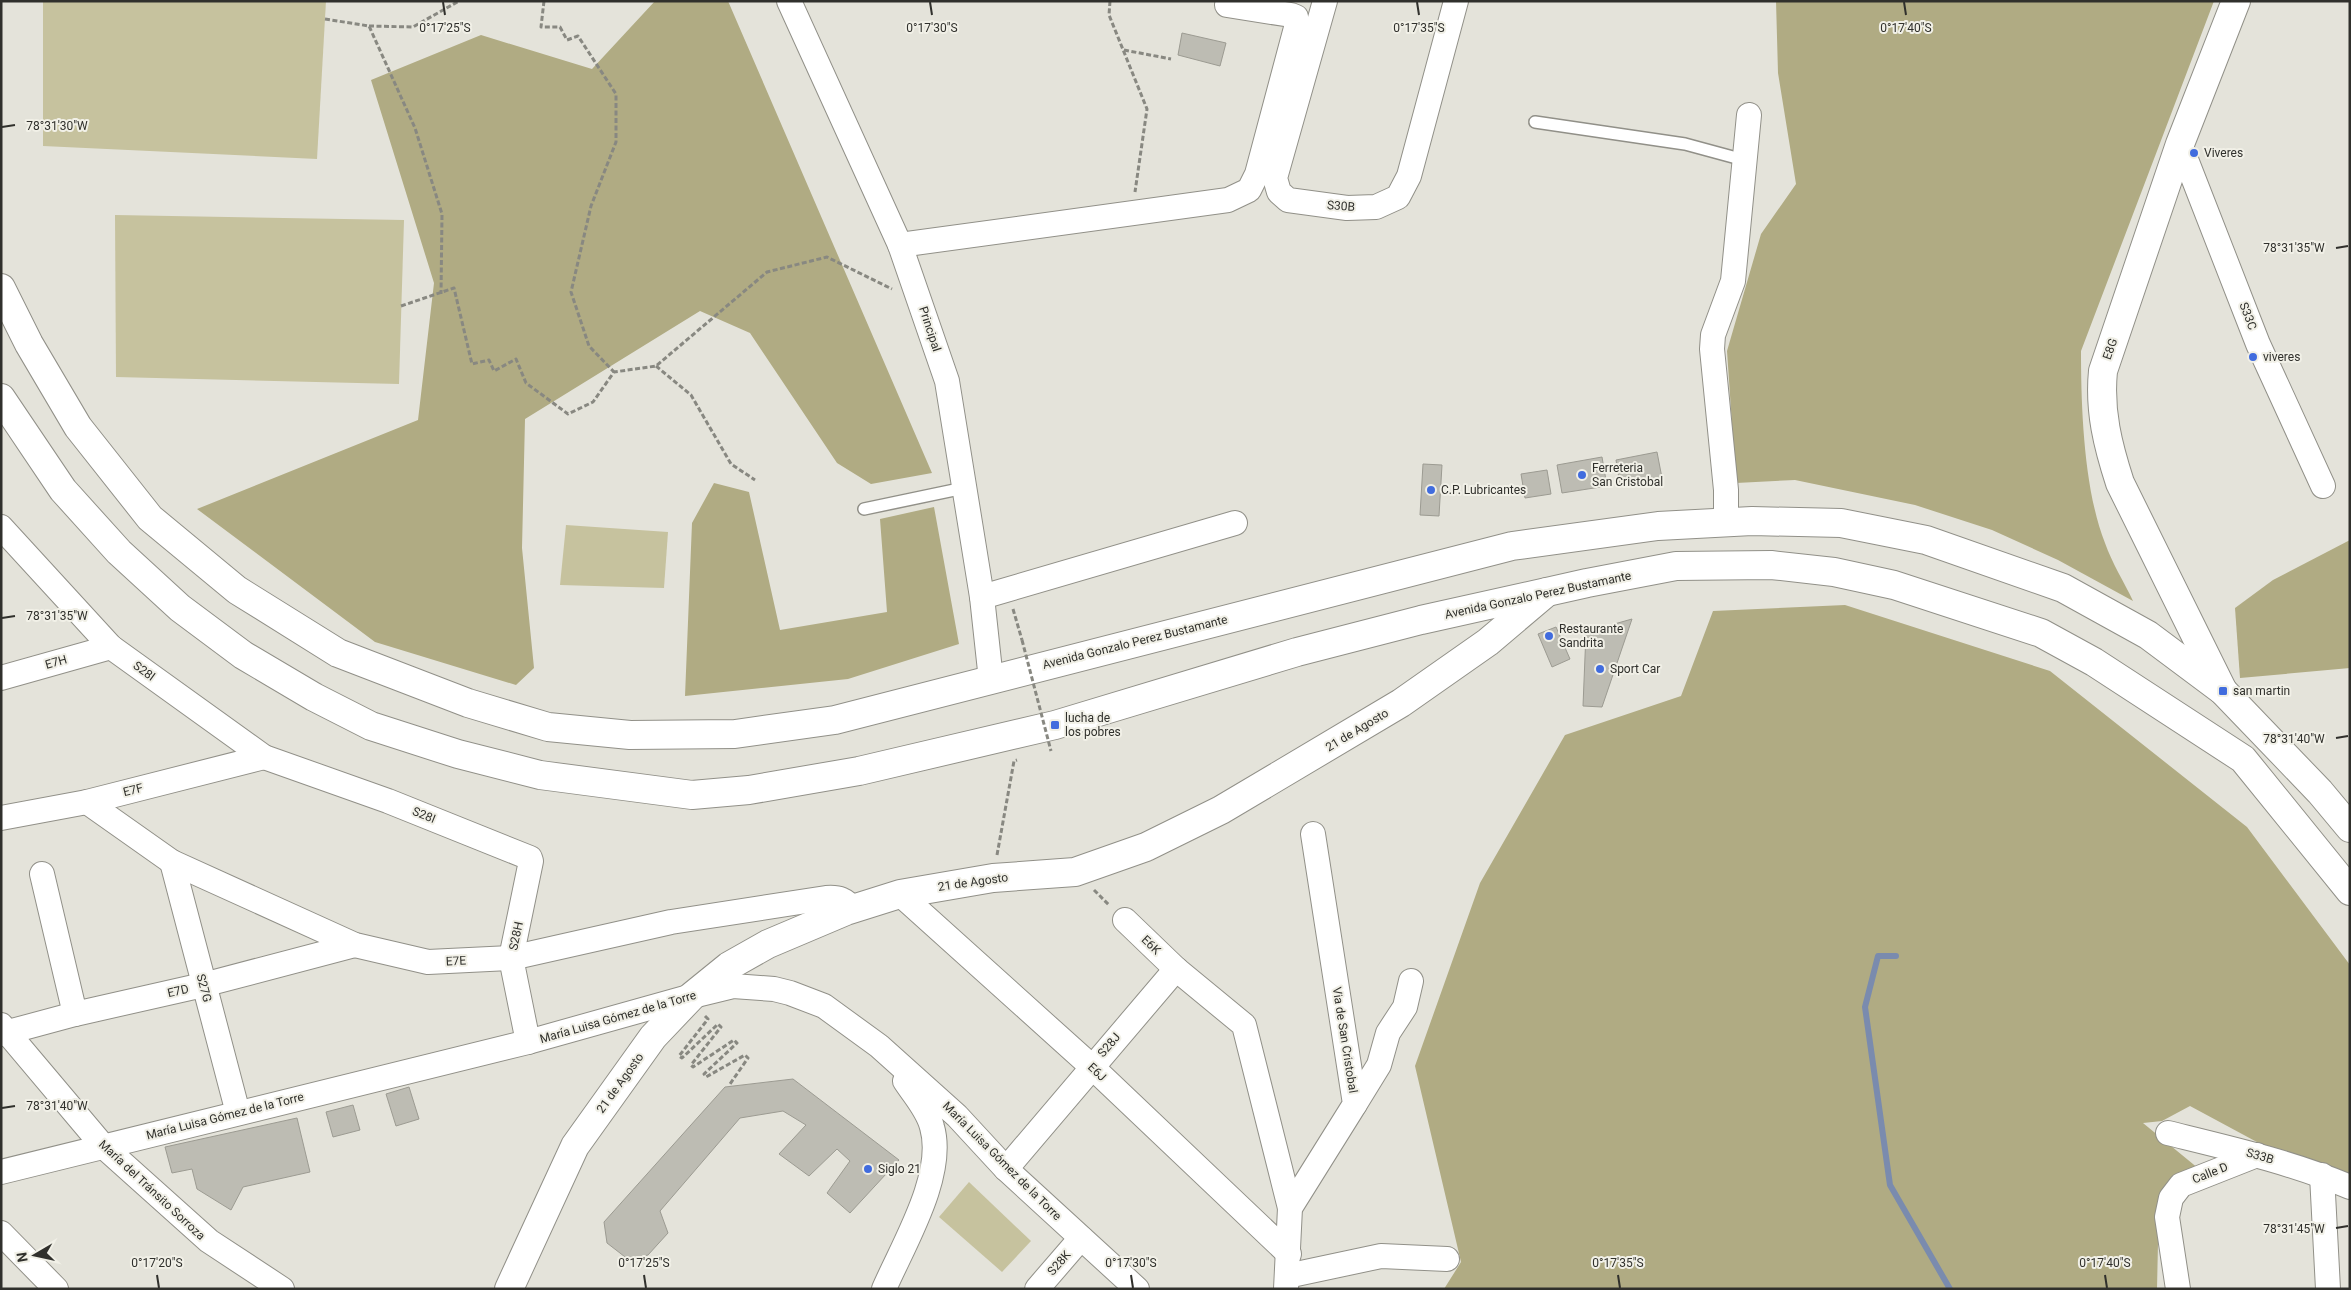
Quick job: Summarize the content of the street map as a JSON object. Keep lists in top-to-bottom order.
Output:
{
  "streets": {
    "main road": ["E8G", "Avenida Gonzalo Perez Bustamante", "21 de Agosto"],
    "street": [
      "S30B",
      "S33C",
      "Principal",
      "E7H",
      "S28l",
      "E7F",
      "S28I",
      "S28H",
      "E6K",
      "E7E",
      "S27G",
      "E7D",
      "María Luisa Gómez de la Torre",
      "Via de San Cristobal",
      "S28J",
      "E6J",
      "S33B",
      "Calle D",
      "María del Tránsito Sorroza",
      "S28K"
    ]
  },
  "crossings": [
    ["S33C", "E8G"],
    ["Principal", "Avenida Gonzalo Perez Bustamante"],
    ["E8G", "Avenida Gonzalo Perez Bustamante"],
    ["Avenida Gonzalo Perez Bustamante", "21 de Agosto"],
    ["E7H", "S28l"],
    ["S28l", "E7F"],
    ["S28l", "S28I"],
    ["21 de Agosto", "E7E"],
    ["21 de Agosto", "María Luisa Gómez de la Torre"],
    ["21 de Agosto", "E6J"],
    ["E7F", "E7E"],
    ["S28I", "S28H"],
    ["S28H", "E7E"],
    ["S28H", "María Luisa Gómez de la Torre"],
    ["E6K", "Via de San Cristobal"],
    ["E6K", "S28J"],
    ["E7E", "S27G"],
    ["E7E", "E7D"],
    ["S27G", "E7D"],
    ["S27G", "María Luisa Gómez de la Torre"],
    ["E7D", "María del Tránsito Sorroza"],
    ["María Luisa Gómez de la Torre", "S28J"],
    ["María Luisa Gómez de la Torre", "María del Tránsito Sorroza"],
    ["María Luisa Gómez de la Torre", "S28K"],
    ["S28J", "E6J"],
    ["S33B", "Calle D"]
  ],
  "places": {
    "other": [
      "Viveres",
      "viveres",
      "Ferreteria San Cristobal",
      "C.P. Lubricantes",
      "Restaurante Sandrita",
      "Sport Car",
      "Siglo 21"
    ],
    "transit": ["san martin", "lucha de los pobres"]
  },
  "north": "left",
  "coordinates": [
    "0°17'25\"S",
    "0°17'30\"S",
    "0°17'35\"S",
    "0°17'40\"S",
    "78°31'30\"W",
    "78°31'35\"W",
    "78°31'40\"W",
    "78°31'45\"W",
    "0°17'20\"S"
  ]
}
